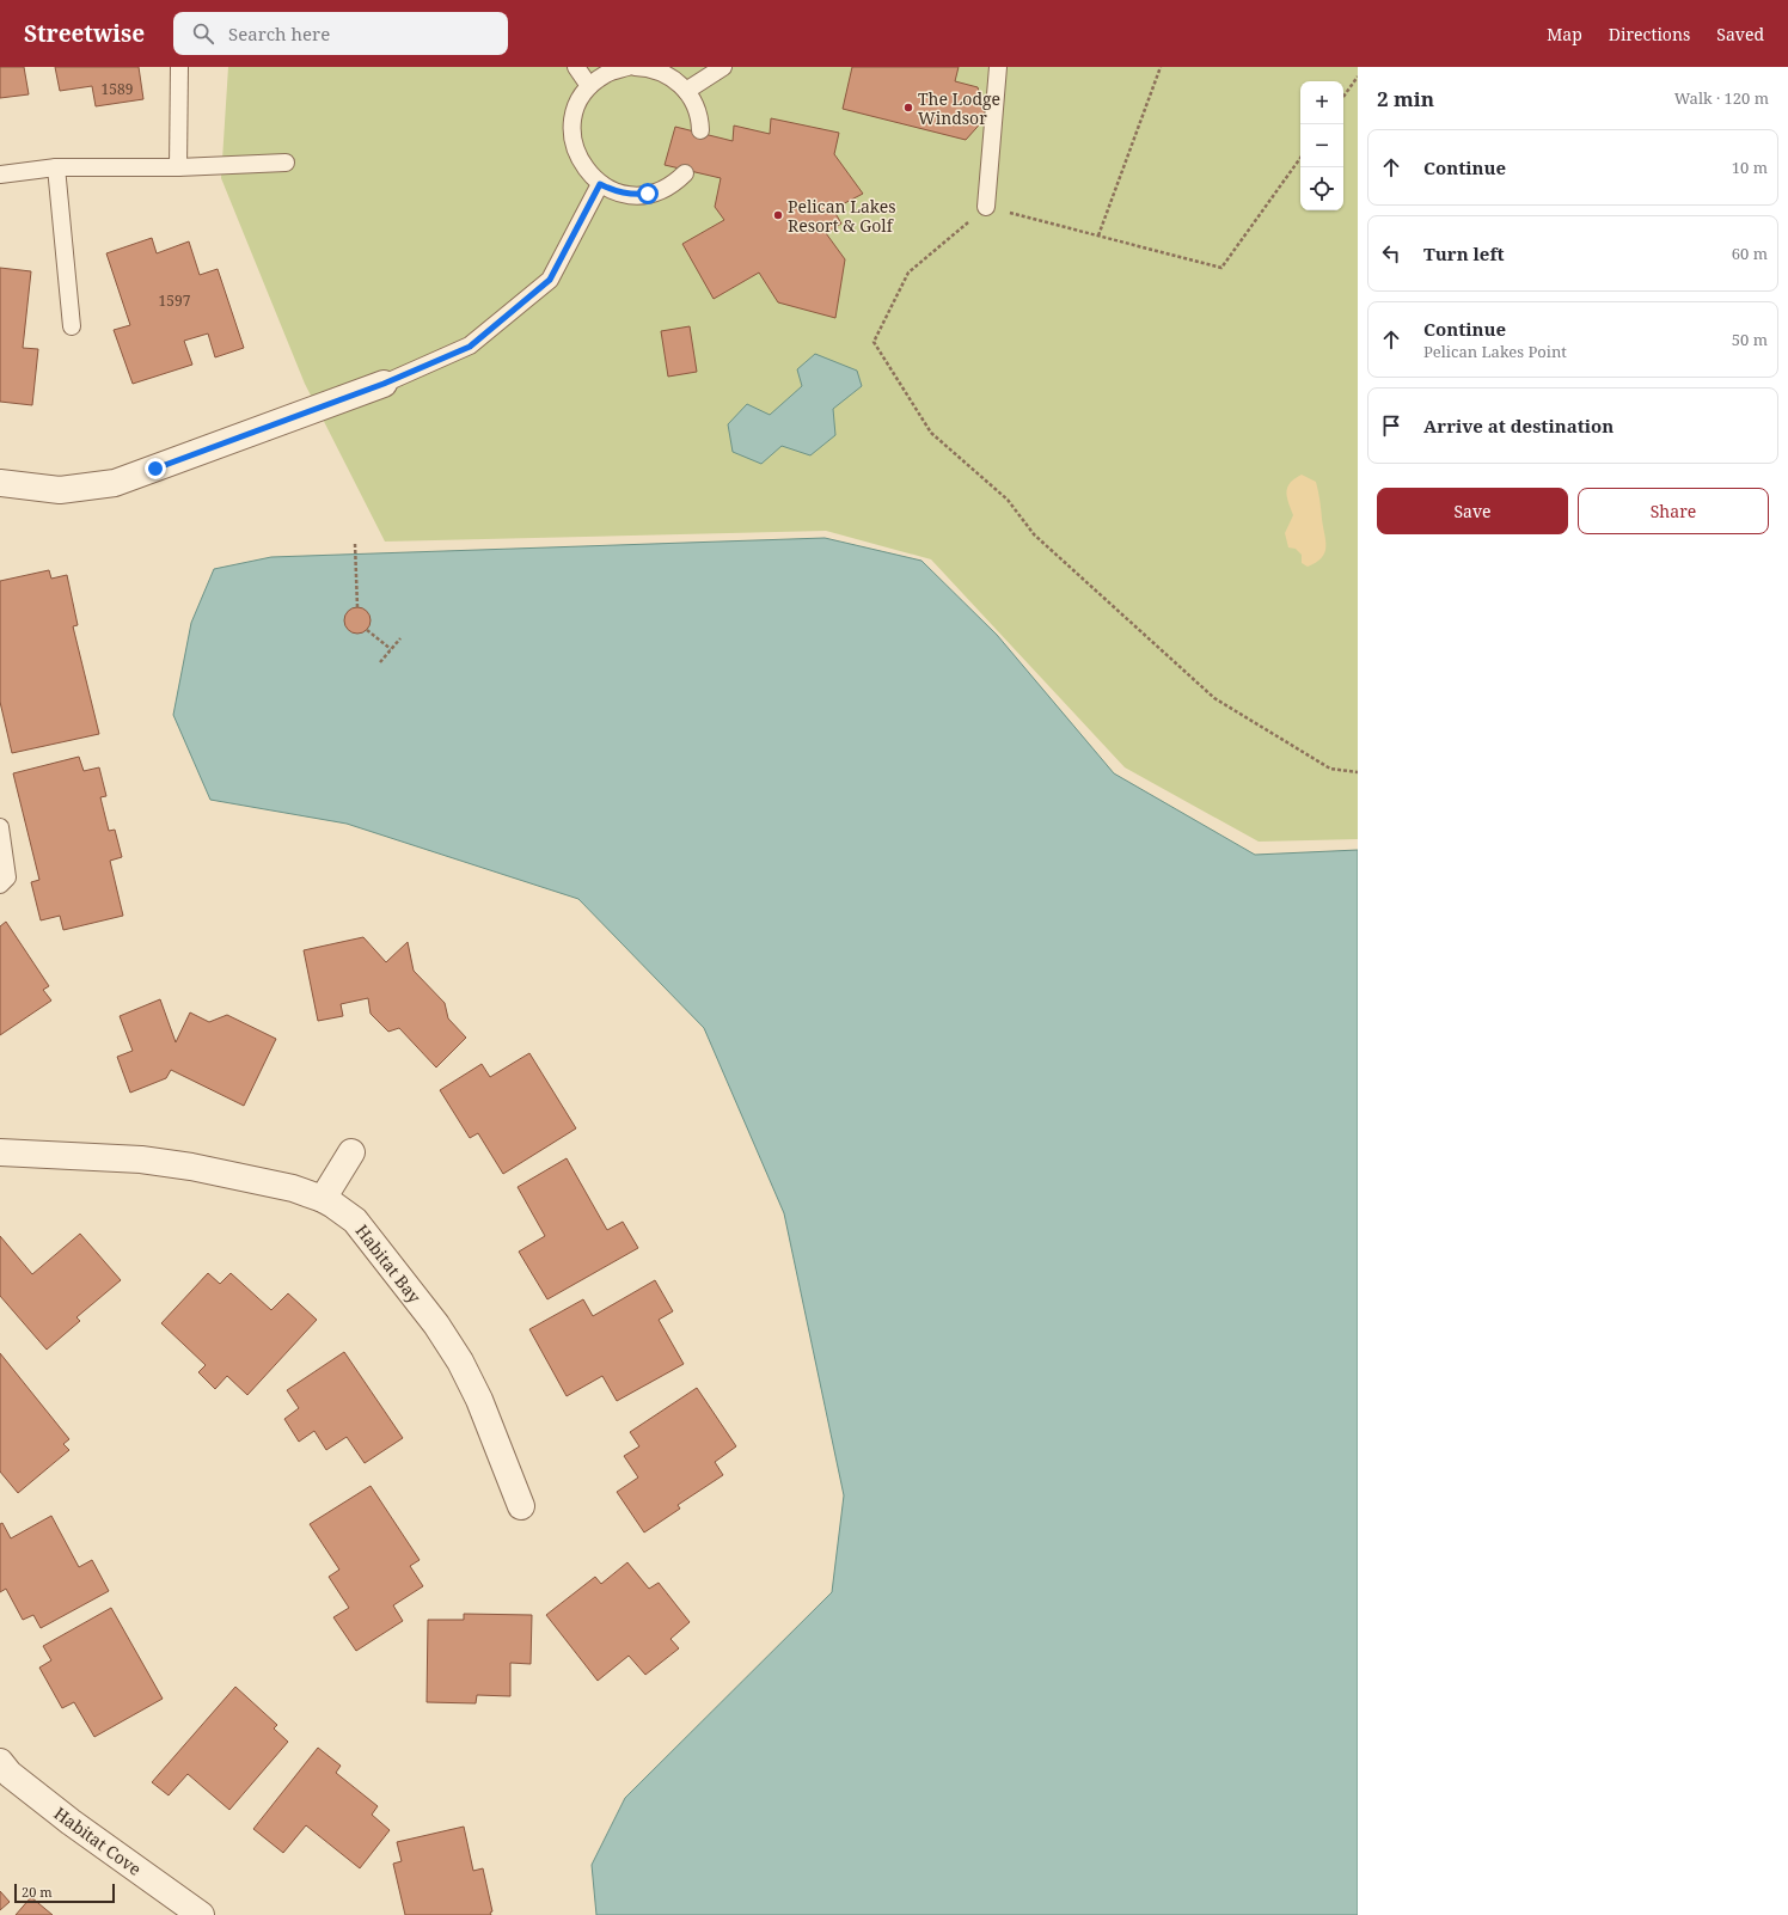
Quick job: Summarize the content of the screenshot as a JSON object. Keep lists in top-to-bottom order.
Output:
{
  "streets": {
    "street": ["Habitat Bay", "Habitat Cove"]
  },
  "places": ["The Lodge Windsor", "Pelican Lakes Resort & Golf"],
  "house_numbers": ["1589", "1597"],
  "scale_bar": "20 m",
  "page": {
    "header": "Streetwise",
    "search": "Search here",
    "nav": ["Map", "Directions", "Saved"],
    "heading": ["2 min", "Walk · 120 m"],
    "map_buttons": ["+", "−"],
    "list": [
      ["Continue", "10 m"],
      ["Turn left", "60 m"],
      ["Continue", "Pelican Lakes Point", "50 m"],
      "Arrive at destination"
    ],
    "buttons": ["Save", "Share"],
    "scale": "20 m"
  }
}
